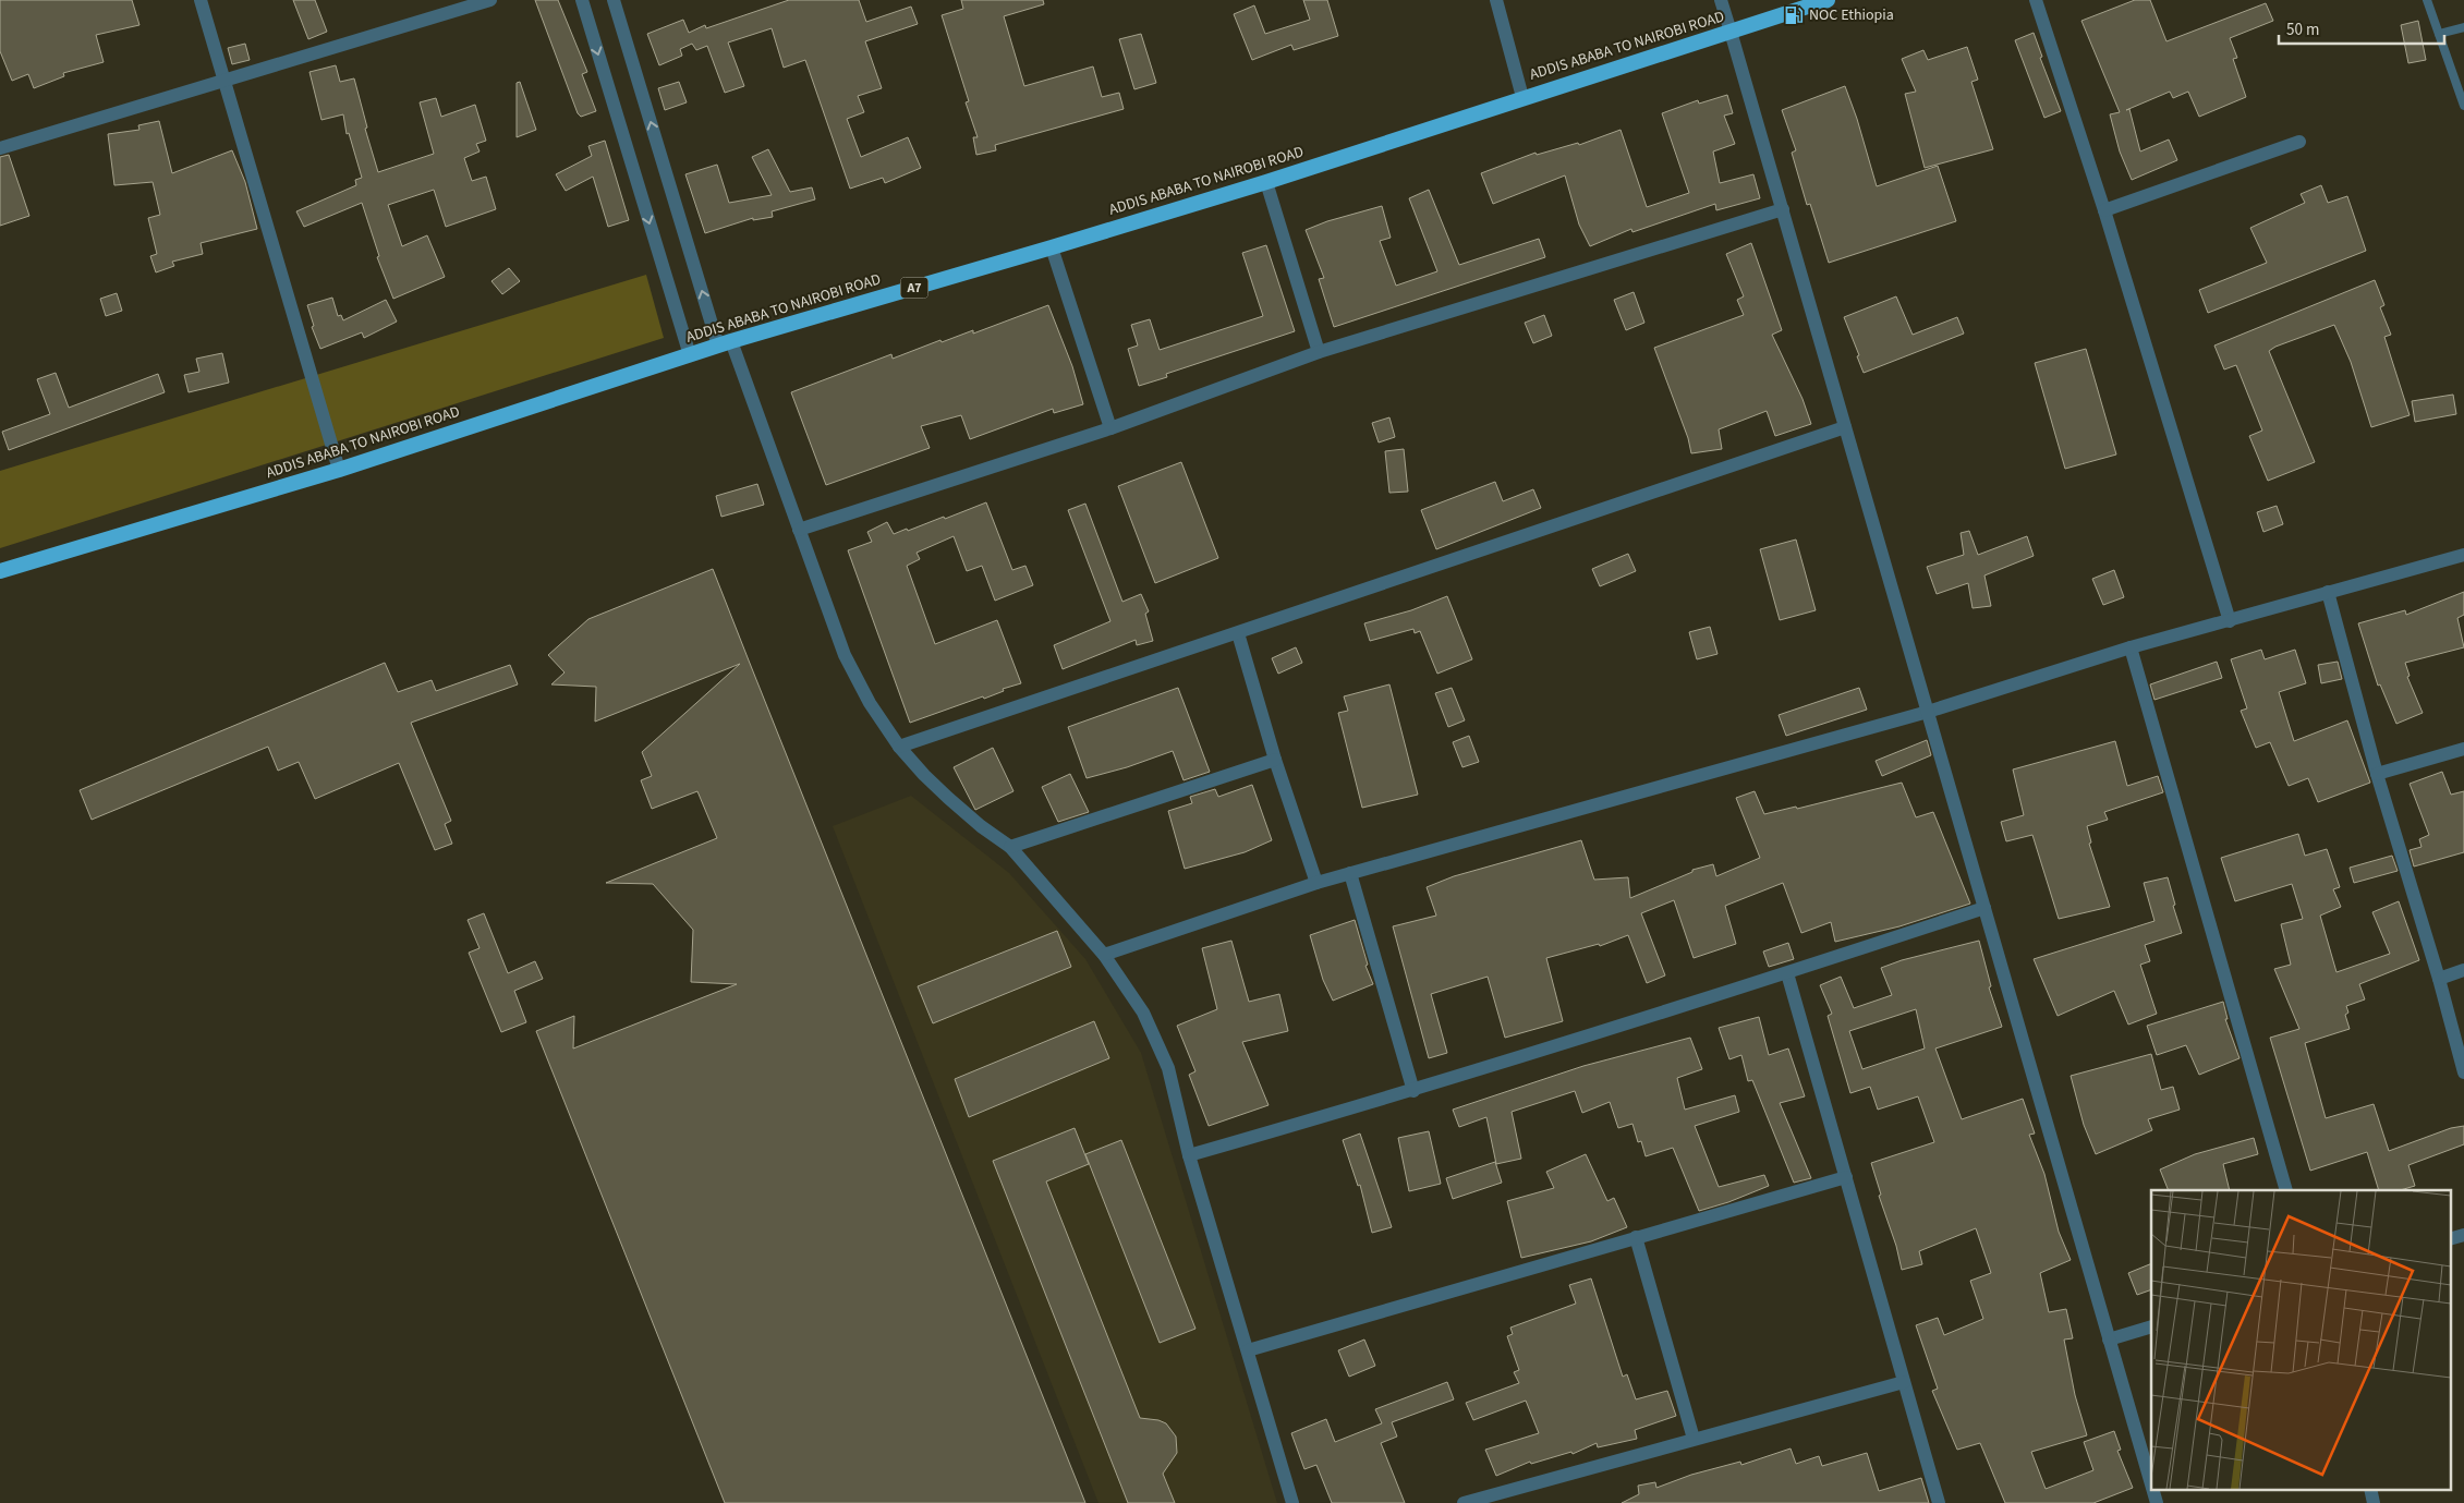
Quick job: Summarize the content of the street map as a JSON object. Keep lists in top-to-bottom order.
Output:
{
  "streets": {
    "highway": ["ADDIS ABABA TO NAIROBI ROAD", "A7"]
  },
  "places": {
    "fuel station": ["NOC Ethiopia"]
  },
  "scale_bar": "50 m"
}
